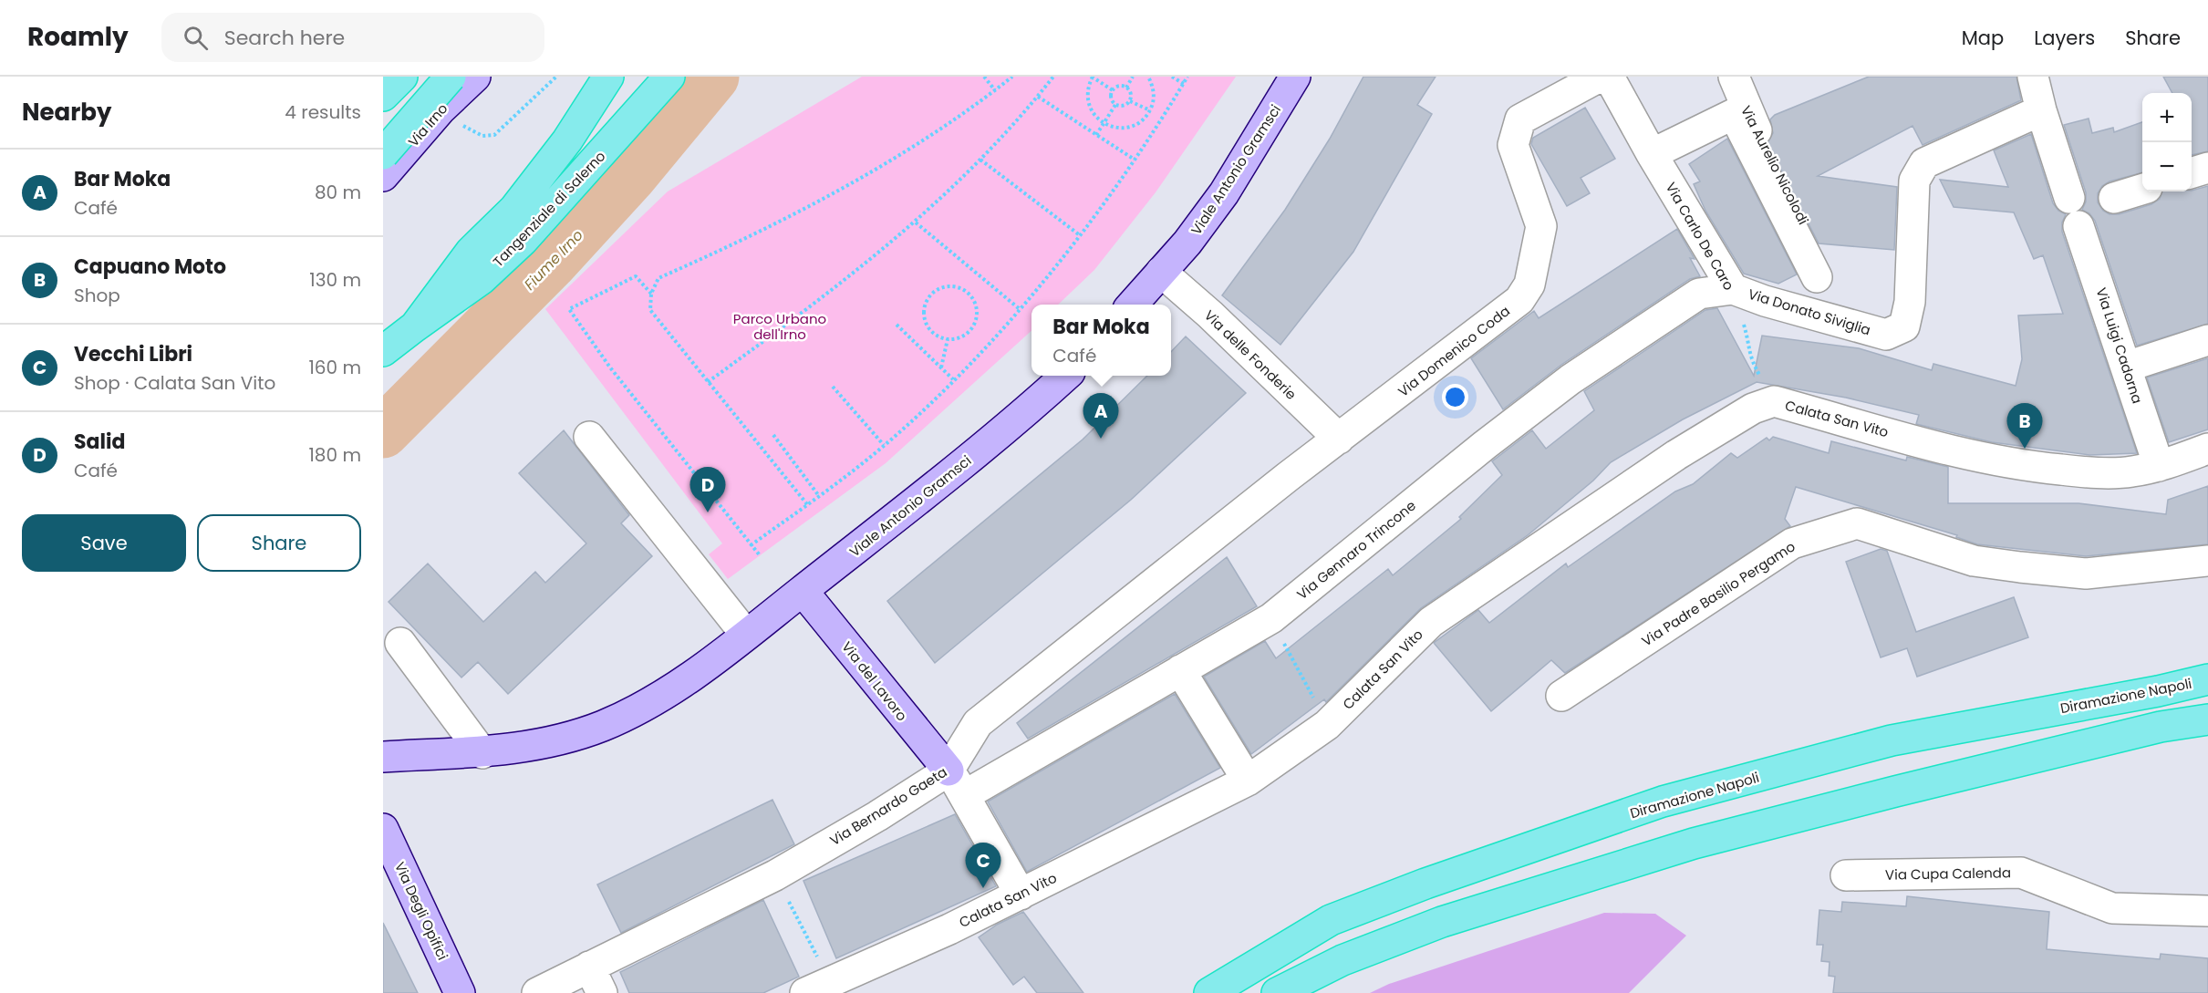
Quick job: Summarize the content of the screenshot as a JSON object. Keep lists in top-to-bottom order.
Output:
{
  "streets": {
    "highway": ["Tangenziale di Salerno", "Diramazione Napoli"],
    "main road": [
      "Via Irno",
      "Viale Antonio Gramsci",
      "Via del Lavoro",
      "Via Degli Opifici"
    ],
    "street": [
      "Via Aurelio Nicolodi",
      "Via Carlo De Caro",
      "Via Donato Siviglia",
      "Via Luigi Cadorna",
      "Via Domenico Coda",
      "Via delle Fonderie",
      "Calata San Vito",
      "Via Gennaro Trincone",
      "Via Padre Basilio Pergamo",
      "Via Bernardo Gaeta",
      "Via Cupa Calenda"
    ]
  },
  "crossings": [
    ["Via Aurelio Nicolodi", "Via Carlo De Caro"],
    ["Viale Antonio Gramsci", "Via delle Fonderie"],
    ["Viale Antonio Gramsci", "Via del Lavoro"],
    ["Via Carlo De Caro", "Via Donato Siviglia"],
    ["Via Carlo De Caro", "Calata San Vito"],
    ["Via Carlo De Caro", "Via Gennaro Trincone"],
    ["Via Donato Siviglia", "Via Gennaro Trincone"],
    ["Via Luigi Cadorna", "Calata San Vito"],
    ["Via Domenico Coda", "Via delle Fonderie"],
    ["Via Domenico Coda", "Via Bernardo Gaeta"],
    ["Via del Lavoro", "Via Bernardo Gaeta"]
  ],
  "water": ["Fiume Irno"],
  "parks": ["Parco Urbano dell'Irno"],
  "page": {
    "header": "Roamly",
    "search": "Search here",
    "nav": ["Map", "Layers", "Share"],
    "heading": ["Nearby", "4 results"],
    "map_buttons": ["+", "−"],
    "list": [
      {
        "mark": "A",
        "name": "Bar Moka",
        "note": "Café",
        "value": "80 m"
      },
      {
        "mark": "B",
        "name": "Capuano Moto",
        "note": "Shop",
        "value": "130 m"
      },
      {
        "mark": "C",
        "name": "Vecchi Libri",
        "note": "Shop · Calata San Vito",
        "value": "160 m"
      },
      {
        "mark": "D",
        "name": "Salid",
        "note": "Café",
        "value": "180 m"
      }
    ],
    "popup": ["Bar Moka", "Café"],
    "pins": [
      "A",
      "B",
      "D",
      "C"
    ],
    "buttons": ["Save", "Share"]
  }
}
